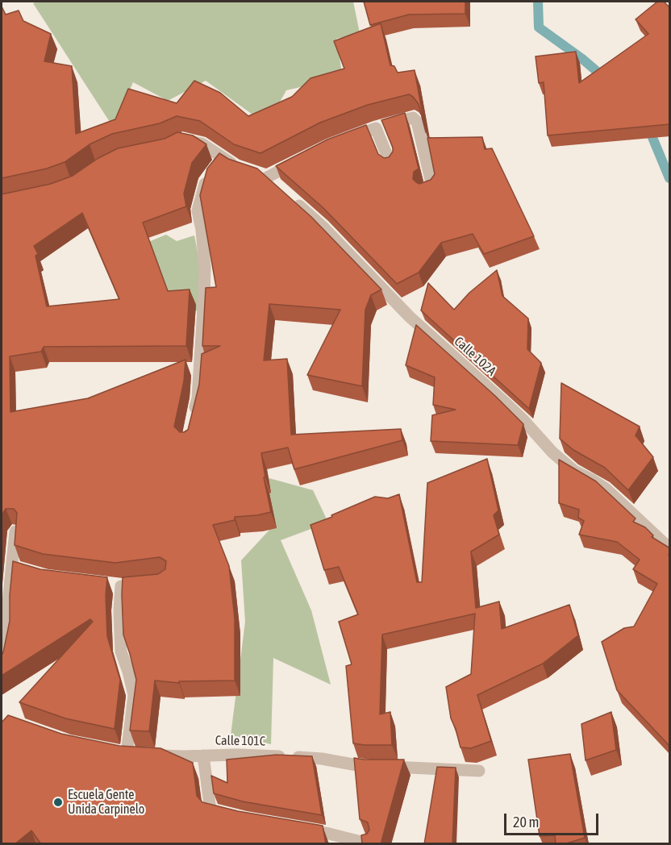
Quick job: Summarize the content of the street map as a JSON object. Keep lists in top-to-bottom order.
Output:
{
  "streets": {
    "street": ["Calle 102A", "Calle 101C"]
  },
  "places": ["Escuela Gente Unida Carpinelo"],
  "scale_bar": "20 m"
}
